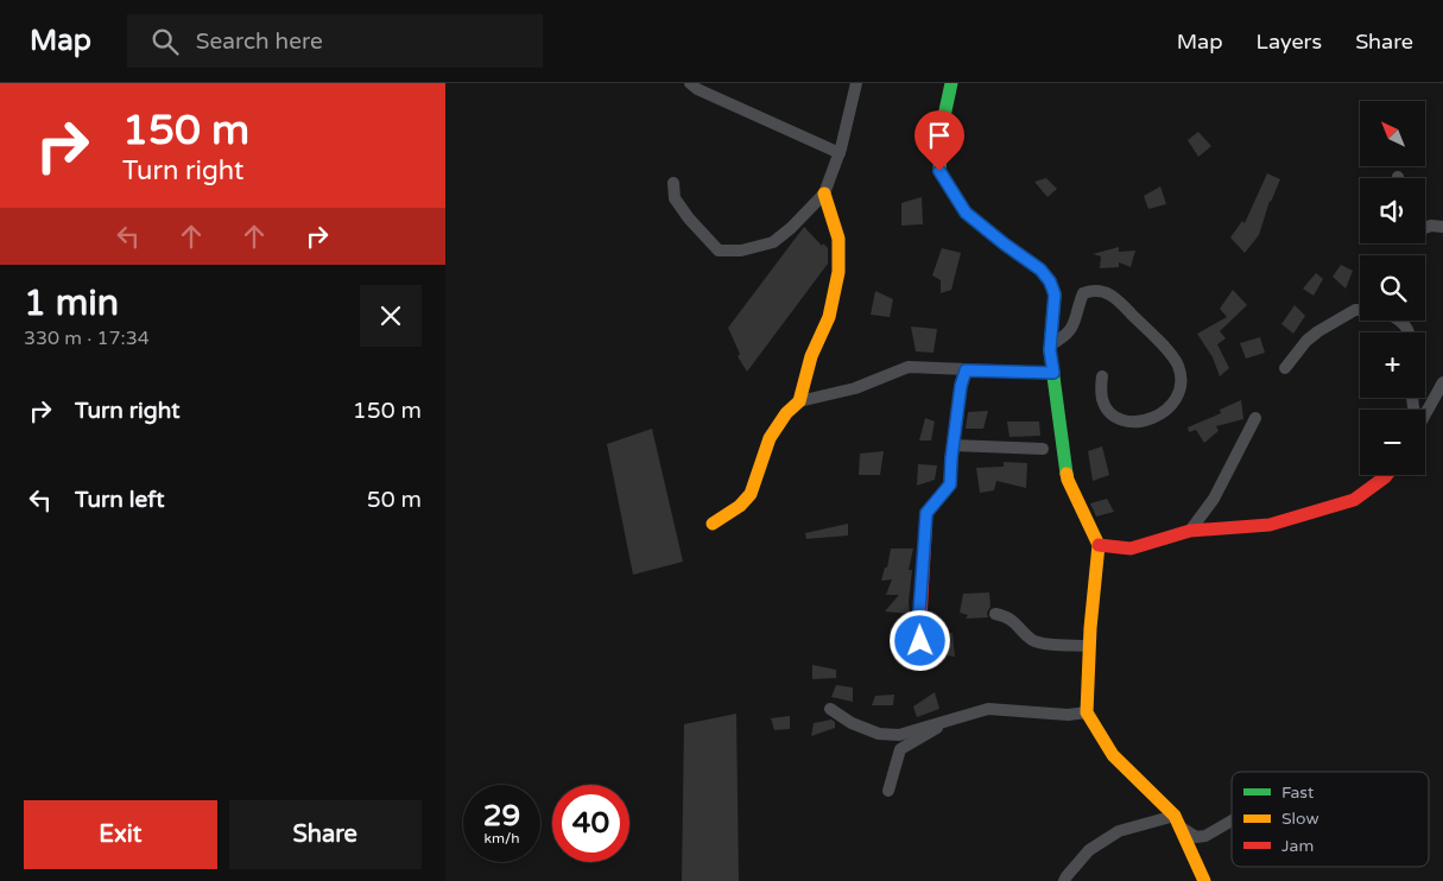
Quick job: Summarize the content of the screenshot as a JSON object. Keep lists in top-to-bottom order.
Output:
{
  "legend": ["Fast", "Slow", "Jam"],
  "north": "top left",
  "page": {
    "header": "Map",
    "search": "Search here",
    "nav": ["Map", "Layers", "Share"],
    "turn": ["150 m", "Turn right"],
    "map_buttons": ["+", "−"],
    "heading": ["1 min", "330 m · 17:34"],
    "list": [
      {
        "name": "Turn right",
        "value": "150 m"
      },
      {
        "name": "Turn left",
        "value": "50 m"
      }
    ],
    "speed": "29 km/h",
    "limit": "40",
    "buttons": ["Exit", "Share"]
  }
}
